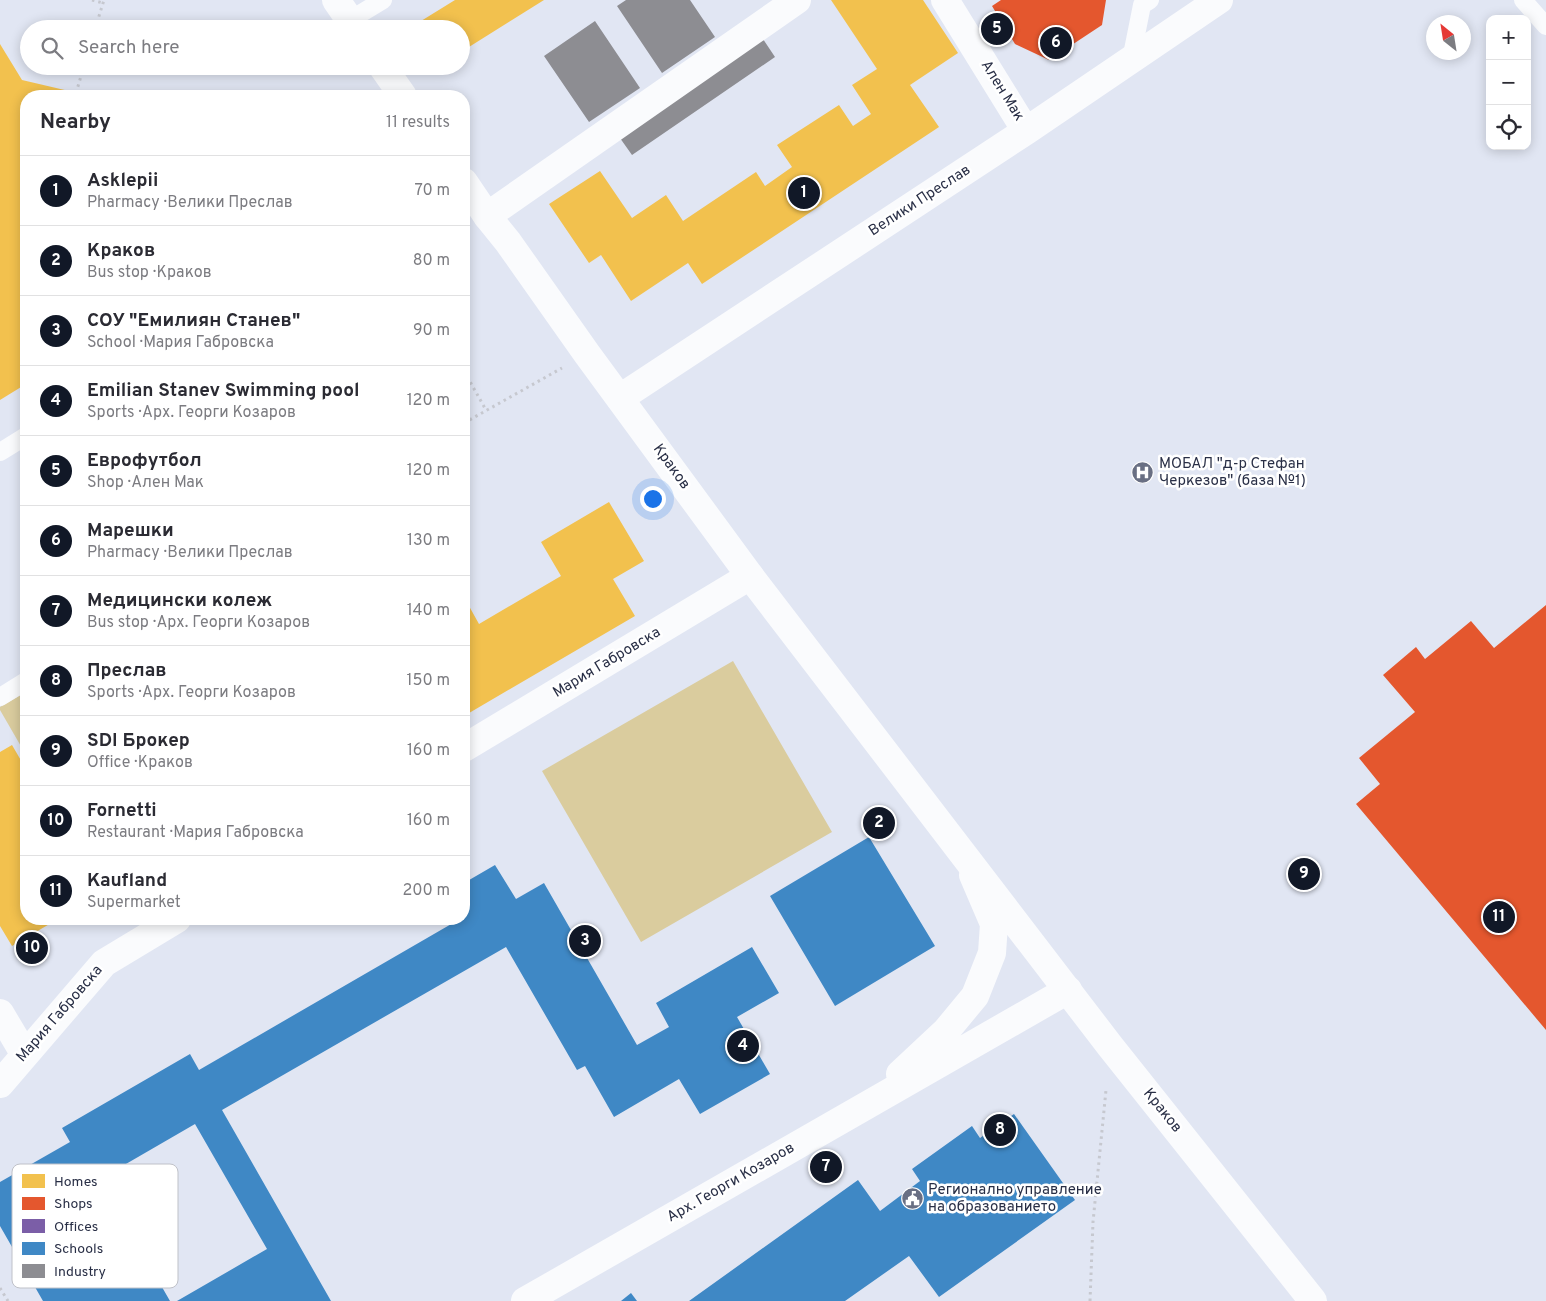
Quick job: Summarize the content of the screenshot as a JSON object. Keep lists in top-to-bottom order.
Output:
{
  "streets": {
    "street": [
      "Ален Мак",
      "Велики Преслав",
      "Краков",
      "Мария Габровска",
      "Арх. Георги Козаров"
    ]
  },
  "crossings": [
    ["Ален Мак", "Велики Преслав"],
    ["Велики Преслав", "Краков"],
    ["Краков", "Мария Габровска"],
    ["Краков", "Арх. Георги Козаров"]
  ],
  "places": {
    "hospital": ["МОБАЛ \"д-р Стефан Черкезов\" (база №1)"],
    "public building": ["Регионално управление на образованието"]
  },
  "legend": [
    "Homes",
    "Shops",
    "Offices",
    "Schools",
    "Industry"
  ],
  "north": "top left",
  "page": {
    "pins": [
      "5",
      "6",
      "1",
      "2",
      "9",
      "11",
      "3",
      "10",
      "4",
      "8",
      "7"
    ],
    "map_buttons": ["+", "−"],
    "search": "Search here",
    "heading": ["Nearby", "11 results"],
    "list": [
      {
        "mark": "1",
        "name": "Asklepii",
        "note": "Pharmacy · Велики Преслав",
        "value": "70 m"
      },
      {
        "mark": "2",
        "name": "Краков",
        "note": "Bus stop · Краков",
        "value": "80 m"
      },
      {
        "mark": "3",
        "name": "СОУ \"Емилиян Станев\"",
        "note": "School · Мария Габровска",
        "value": "90 m"
      },
      {
        "mark": "4",
        "name": "Emilian Stanev Swimming pool",
        "note": "Sports · Арх. Георги Козаров",
        "value": "120 m"
      },
      {
        "mark": "5",
        "name": "Еврофутбол",
        "note": "Shop · Ален Мак",
        "value": "120 m"
      },
      {
        "mark": "6",
        "name": "Марешки",
        "note": "Pharmacy · Велики Преслав",
        "value": "130 m"
      },
      {
        "mark": "7",
        "name": "Медицински колеж",
        "note": "Bus stop · Арх. Георги Козаров",
        "value": "140 m"
      },
      {
        "mark": "8",
        "name": "Преслав",
        "note": "Sports · Арх. Георги Козаров",
        "value": "150 m"
      },
      {
        "mark": "9",
        "name": "SDI Брокер",
        "note": "Office · Краков",
        "value": "160 m"
      },
      {
        "mark": "10",
        "name": "Fornetti",
        "note": "Restaurant · Мария Габровска",
        "value": "160 m"
      },
      {
        "mark": "11",
        "name": "Kaufland",
        "note": "Supermarket",
        "value": "200 m"
      }
    ]
  }
}
